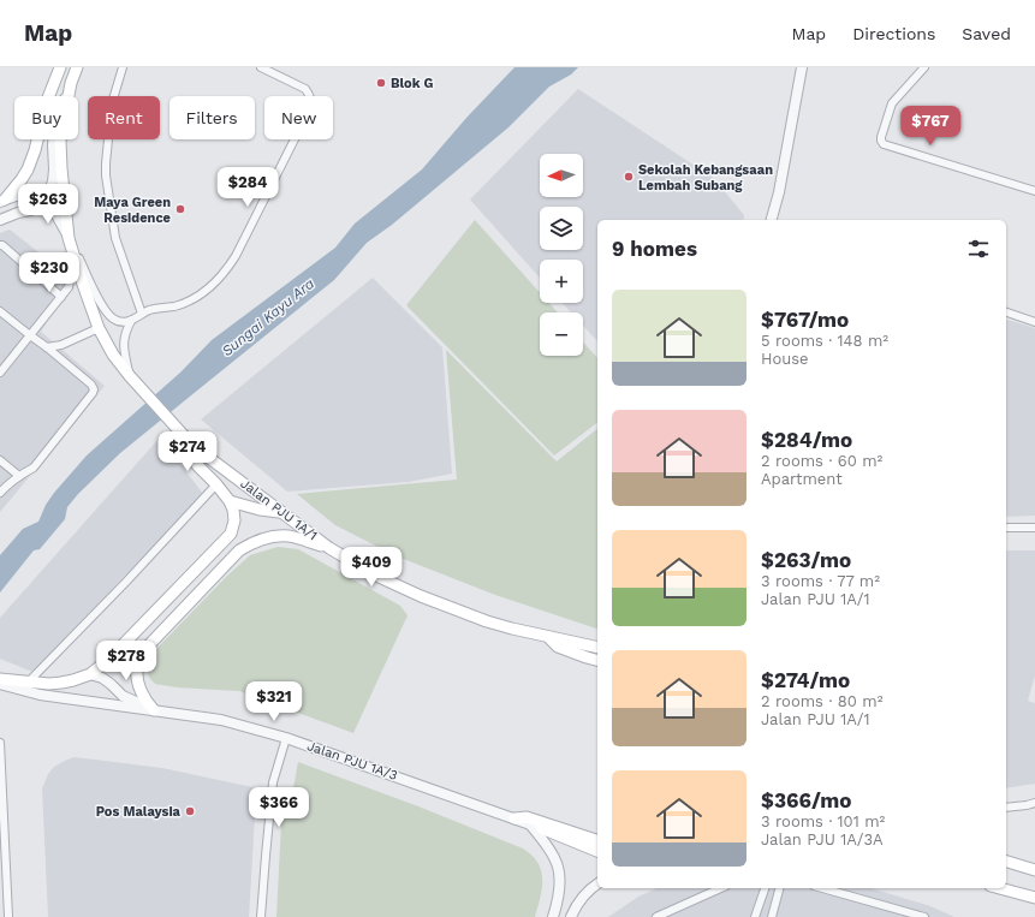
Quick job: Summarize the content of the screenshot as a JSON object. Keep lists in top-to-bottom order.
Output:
{
  "streets": {
    "main road": ["Jalan PJU 1A/1"],
    "street": ["Jalan PJU 1A/3"]
  },
  "water": ["Sungai Kayu Ara"],
  "places": [
    "Blok G",
    "Sekolah Kebangsaan Lembah Subang",
    "Maya Green Residence",
    "Pos Malaysia"
  ],
  "north": "left",
  "page": {
    "header": "Map",
    "nav": ["Map", "Directions", "Saved"],
    "chip": [
      "Buy",
      "Rent",
      "Filters",
      "New"
    ],
    "price": [
      "$767",
      "$284",
      "$263",
      "$230",
      "$274",
      "$409",
      "$278",
      "$321",
      "$366"
    ],
    "map_buttons": ["+", "−"],
    "heading": "9 homes",
    "list": [
      {
        "name": "$767/mo",
        "note": "5 rooms · 148 m² · House"
      },
      {
        "name": "$284/mo",
        "note": "2 rooms · 60 m² · Apartment"
      },
      {
        "name": "$263/mo",
        "note": "3 rooms · 77 m² · Jalan PJU 1A/1"
      },
      {
        "name": "$274/mo",
        "note": "2 rooms · 80 m² · Jalan PJU 1A/1"
      },
      {
        "name": "$366/mo",
        "note": "3 rooms · 101 m² · Jalan PJU 1A/3A"
      }
    ]
  }
}
